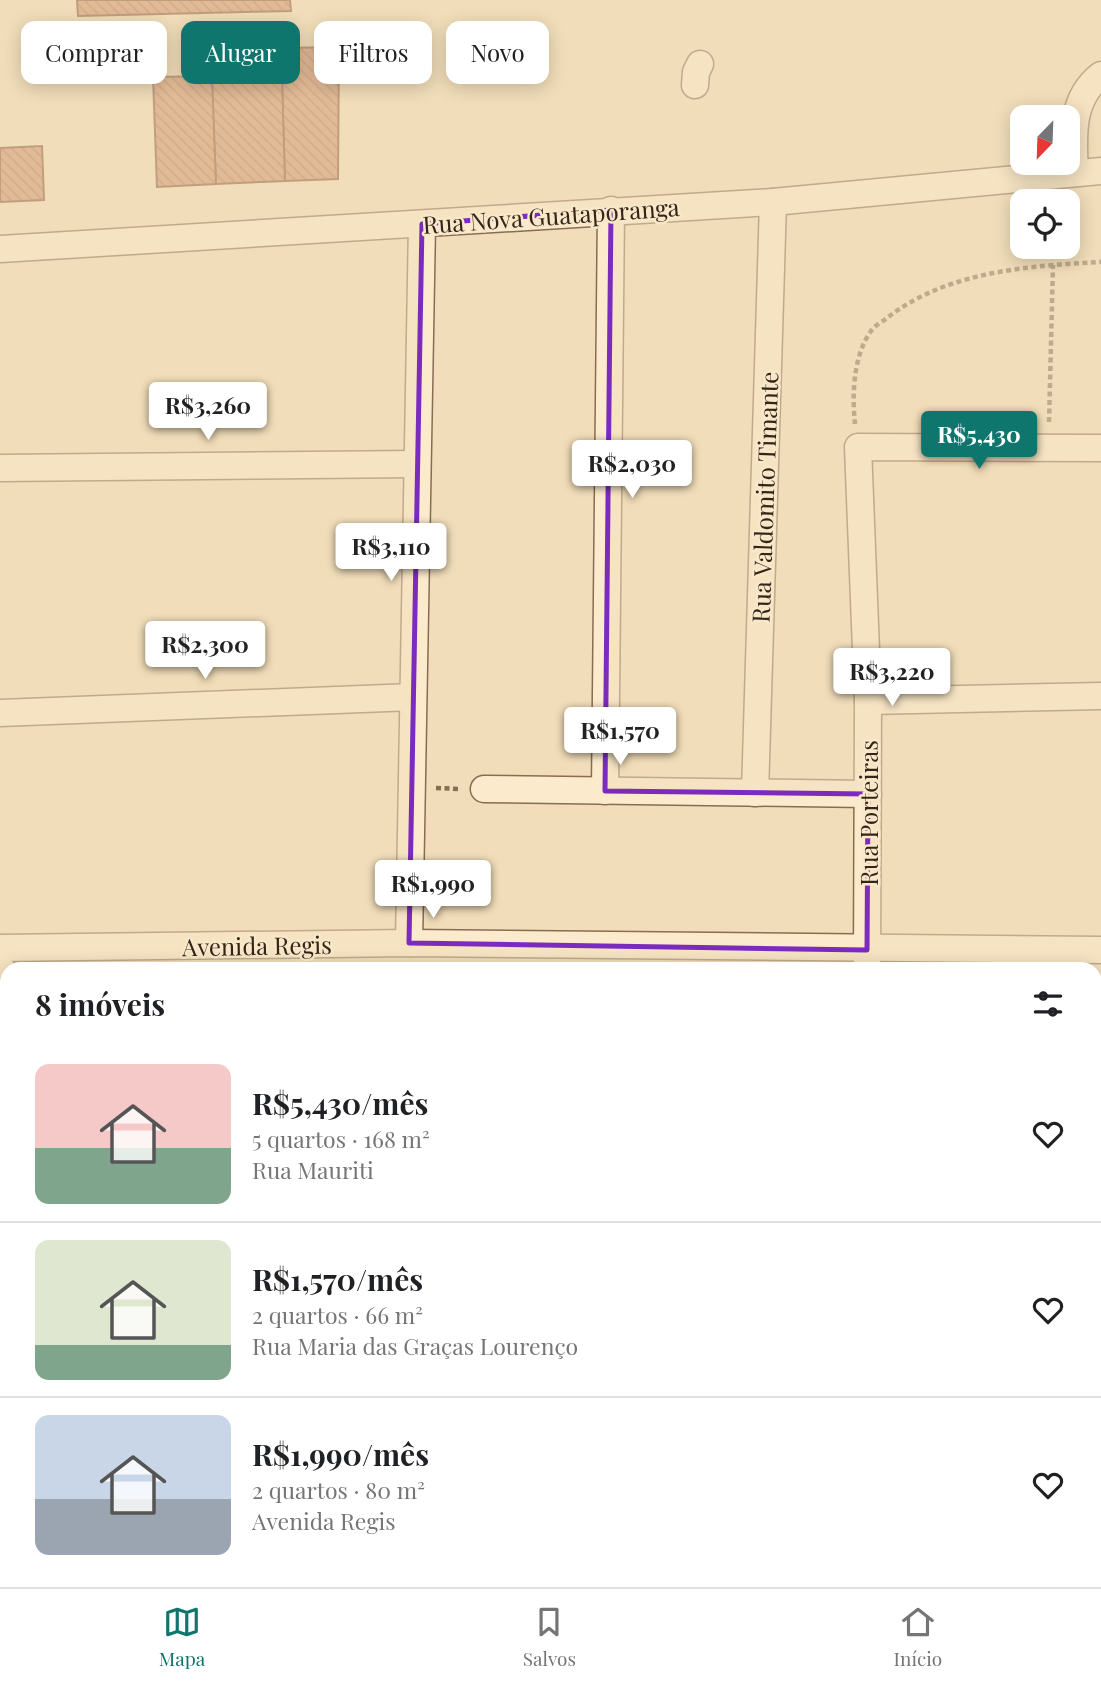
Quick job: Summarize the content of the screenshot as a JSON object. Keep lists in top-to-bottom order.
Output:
{
  "streets": {
    "street": [
      "Rua Nova Guataporanga",
      "Rua Valdomito Timante",
      "Rua Porteiras",
      "Avenida Regis"
    ]
  },
  "crossings": [
    ["Rua Nova Guataporanga", "Rua Valdomito Timante"],
    ["Rua Porteiras", "Avenida Regis"]
  ],
  "north": "bottom left",
  "page": {
    "chip": [
      "Comprar",
      "Alugar",
      "Filtros",
      "Novo"
    ],
    "price": [
      "R$3,260",
      "R$5,430",
      "R$2,030",
      "R$3,110",
      "R$2,300",
      "R$3,220",
      "R$1,570",
      "R$1,990"
    ],
    "heading": "8 imóveis",
    "list": [
      {
        "name": "R$5,430/mês",
        "note": "5 quartos · 168 m² · Rua Mauriti"
      },
      {
        "name": "R$1,570/mês",
        "note": "2 quartos · 66 m² · Rua Maria das Graças Lourenço"
      },
      {
        "name": "R$1,990/mês",
        "note": "2 quartos · 80 m² · Avenida Regis"
      }
    ],
    "tabs": ["Mapa", "Salvos", "Início"]
  }
}
